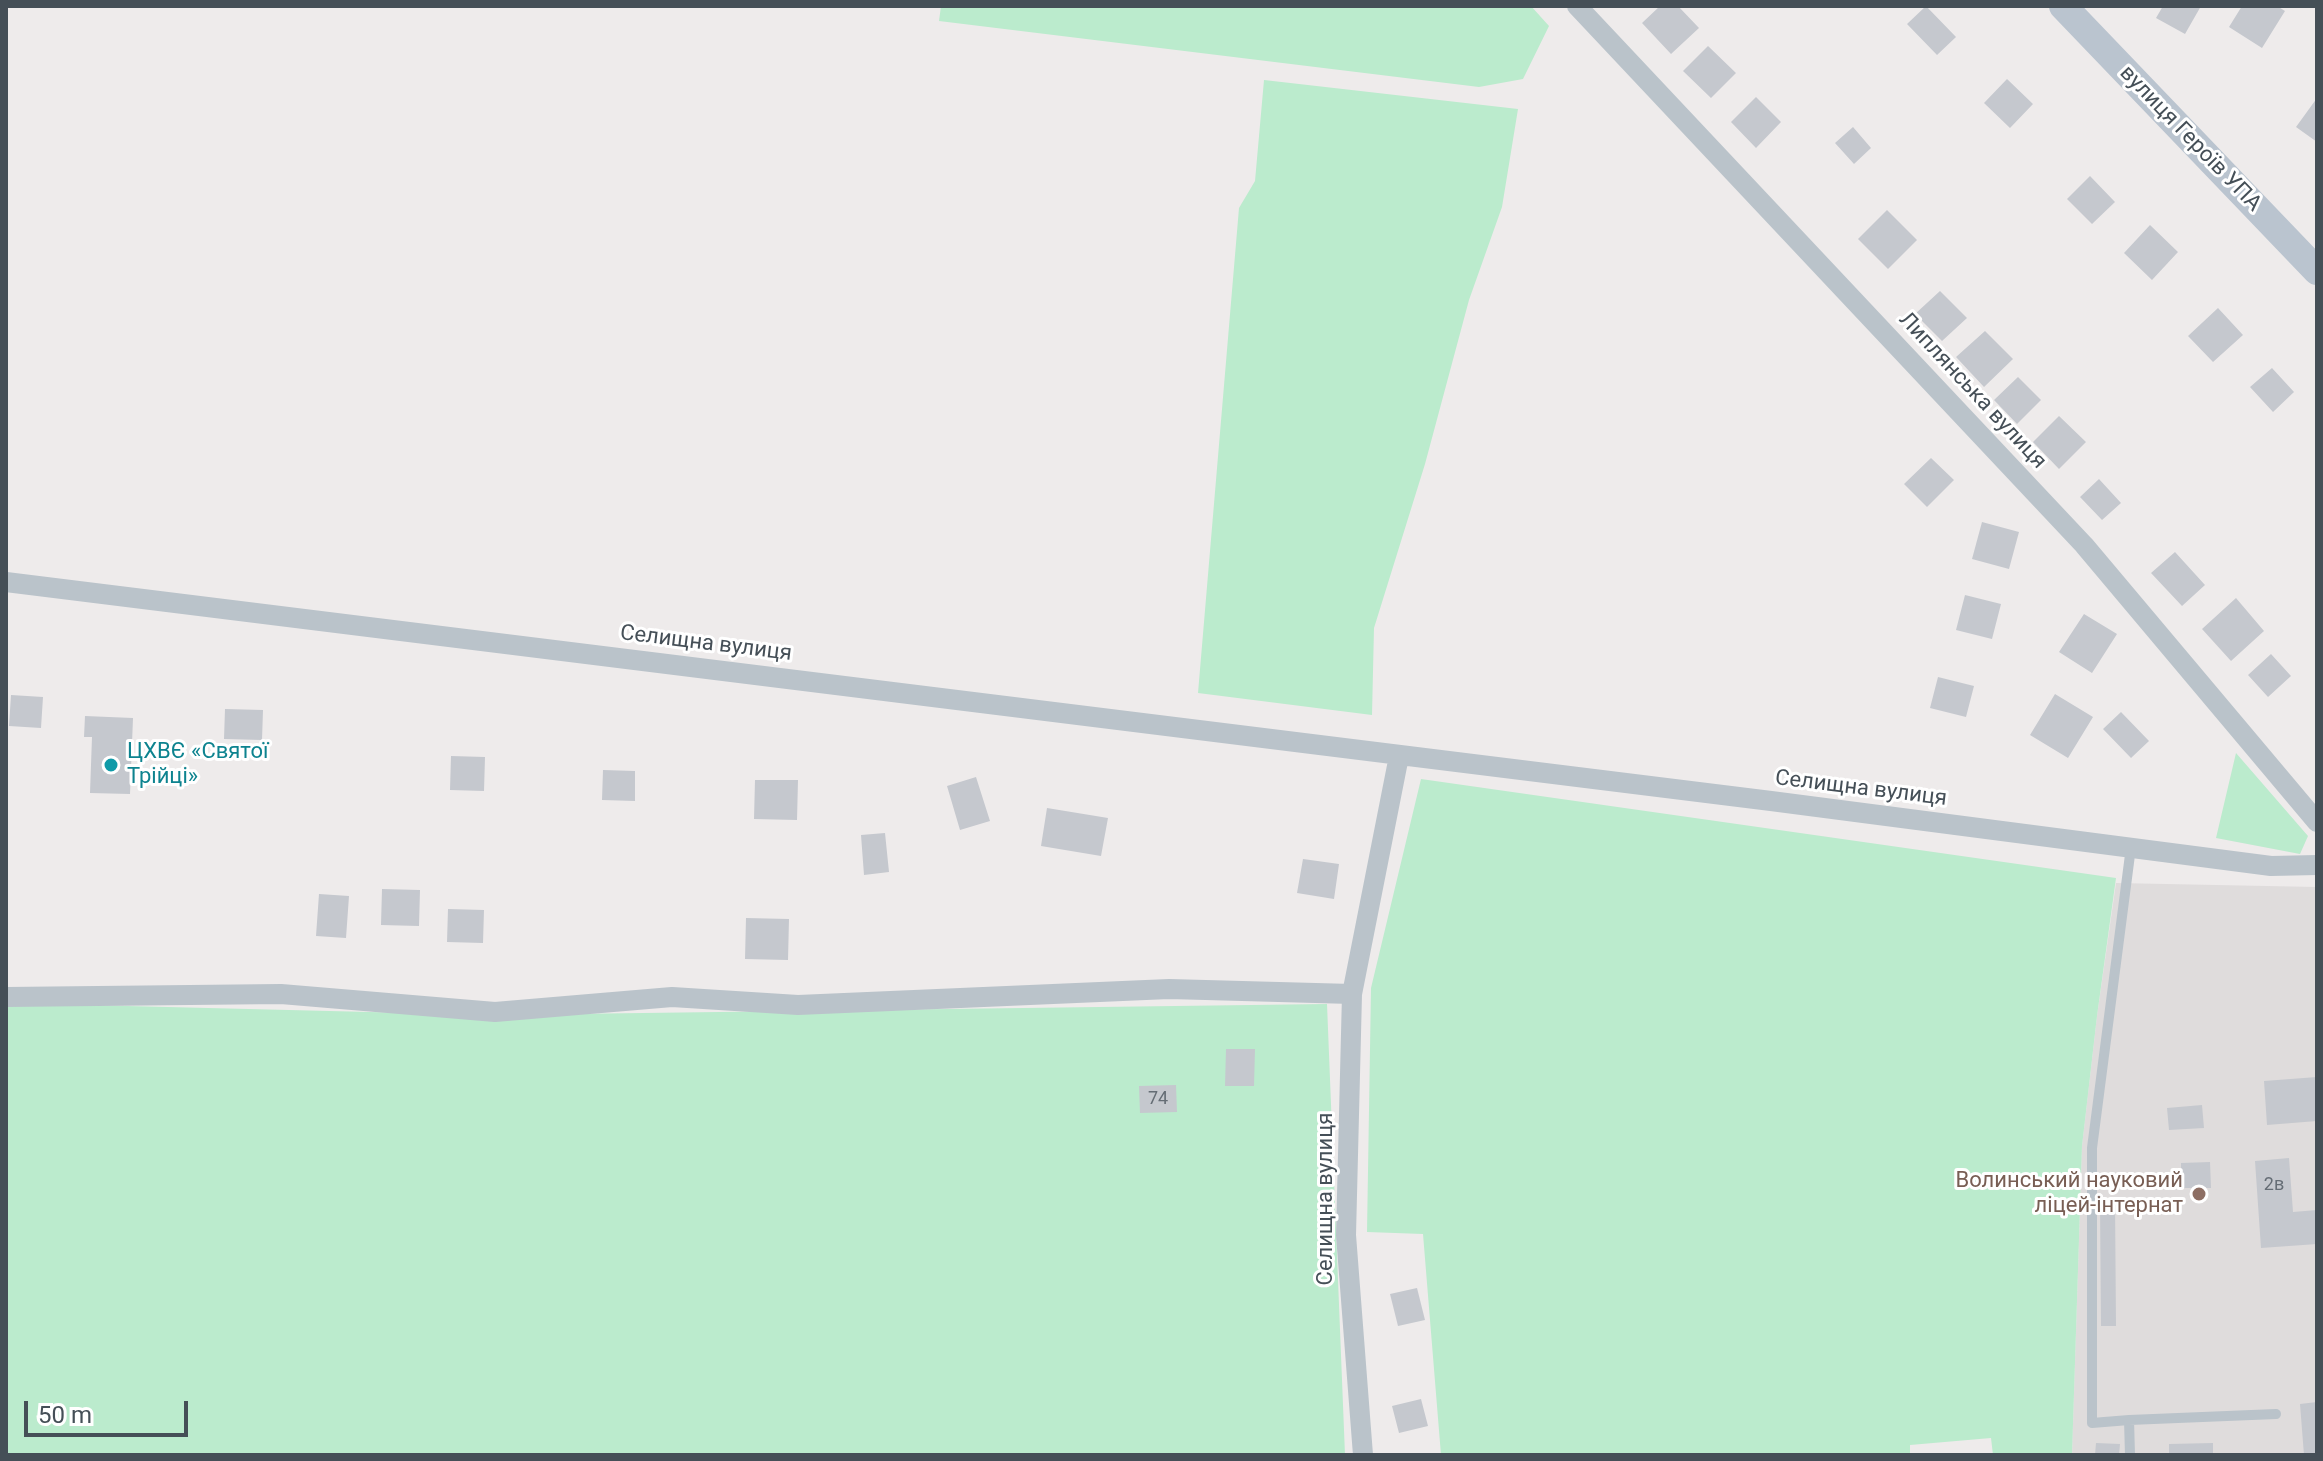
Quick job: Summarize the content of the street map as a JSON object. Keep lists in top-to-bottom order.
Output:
{
  "streets": {
    "street": ["вулиця Героїв УПА", "Липлянська вулиця", "Селищна вулиця"]
  },
  "places": ["ЦХВЄ «Святої Трійці»", "Волинський науковий ліцей-інтернат"],
  "house_numbers": ["74", "2в"],
  "scale_bar": "50 m"
}
